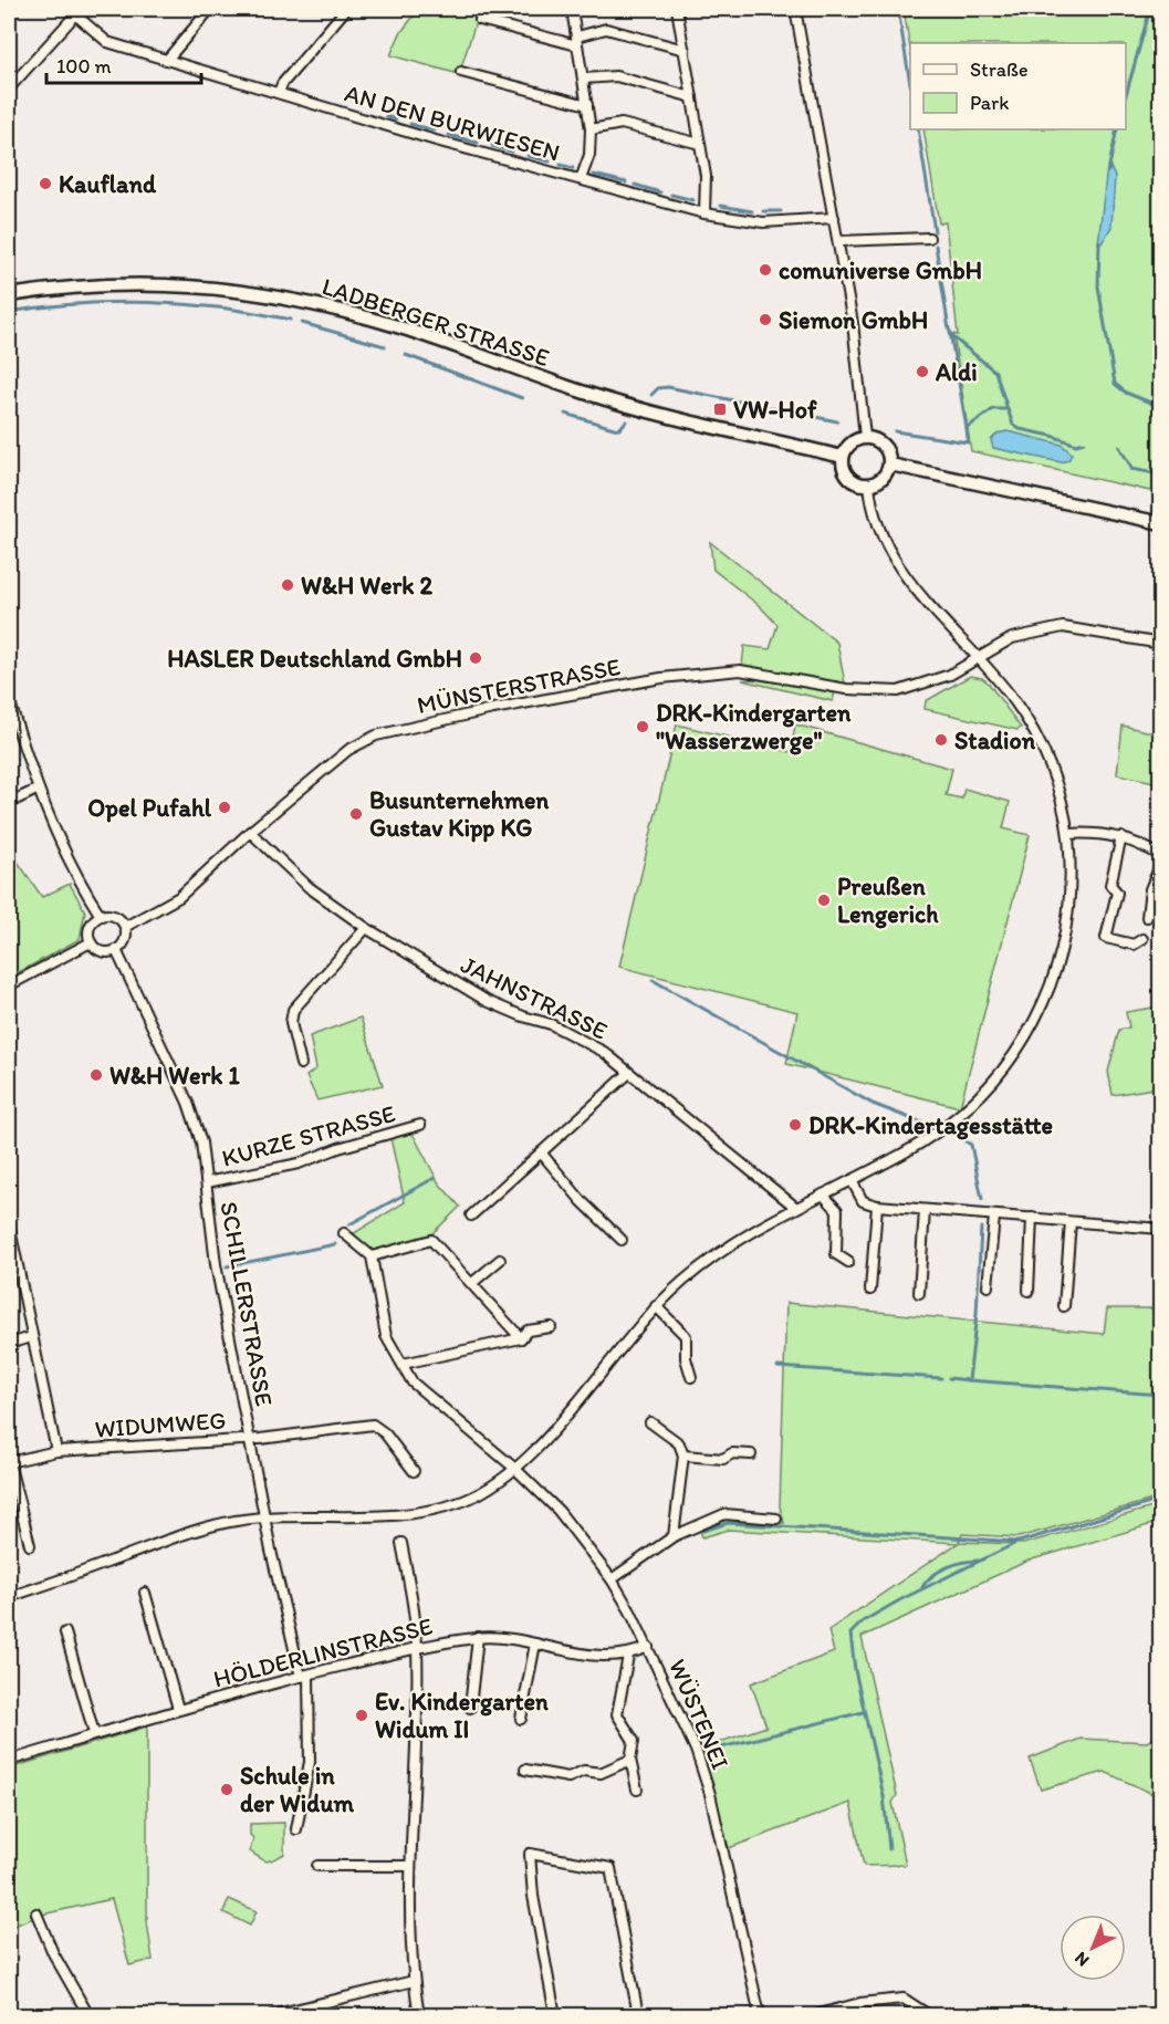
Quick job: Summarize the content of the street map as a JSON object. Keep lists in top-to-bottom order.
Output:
{
  "streets": {
    "main road": ["LADBERGER STRASSE"],
    "street": [
      "AN DEN BURWIESEN",
      "MÜNSTERSTRASSE",
      "JAHNSTRASSE",
      "KURZE STRASSE",
      "SCHILLERSTRASSE",
      "WIDUMWEG",
      "HÖLDERLINSTRASSE",
      "WÜSTENEI"
    ]
  },
  "crossings": [
    ["MÜNSTERSTRASSE", "JAHNSTRASSE"],
    ["MÜNSTERSTRASSE", "SCHILLERSTRASSE"],
    ["KURZE STRASSE", "SCHILLERSTRASSE"],
    ["SCHILLERSTRASSE", "WIDUMWEG"],
    ["SCHILLERSTRASSE", "HÖLDERLINSTRASSE"],
    ["HÖLDERLINSTRASSE", "WÜSTENEI"]
  ],
  "places": {
    "other": [
      "Kaufland",
      "comuniverse GmbH",
      "Siemon GmbH",
      "Aldi",
      "W&H Werk 2",
      "HASLER Deutschland GmbH",
      "DRK-Kindergarten \"Wasserzwerge\"",
      "Stadion",
      "Opel Pufahl",
      "Busunternehmen Gustav Kipp KG",
      "Preußen Lengerich",
      "W&H Werk 1",
      "DRK-Kindertagesstätte",
      "Ev. Kindergarten Widum II",
      "Schule in der Widum"
    ],
    "transit": ["VW-Hof"]
  },
  "legend": ["Straße", "Park"],
  "scale_bar": "100 m",
  "north": "bottom left"
}
